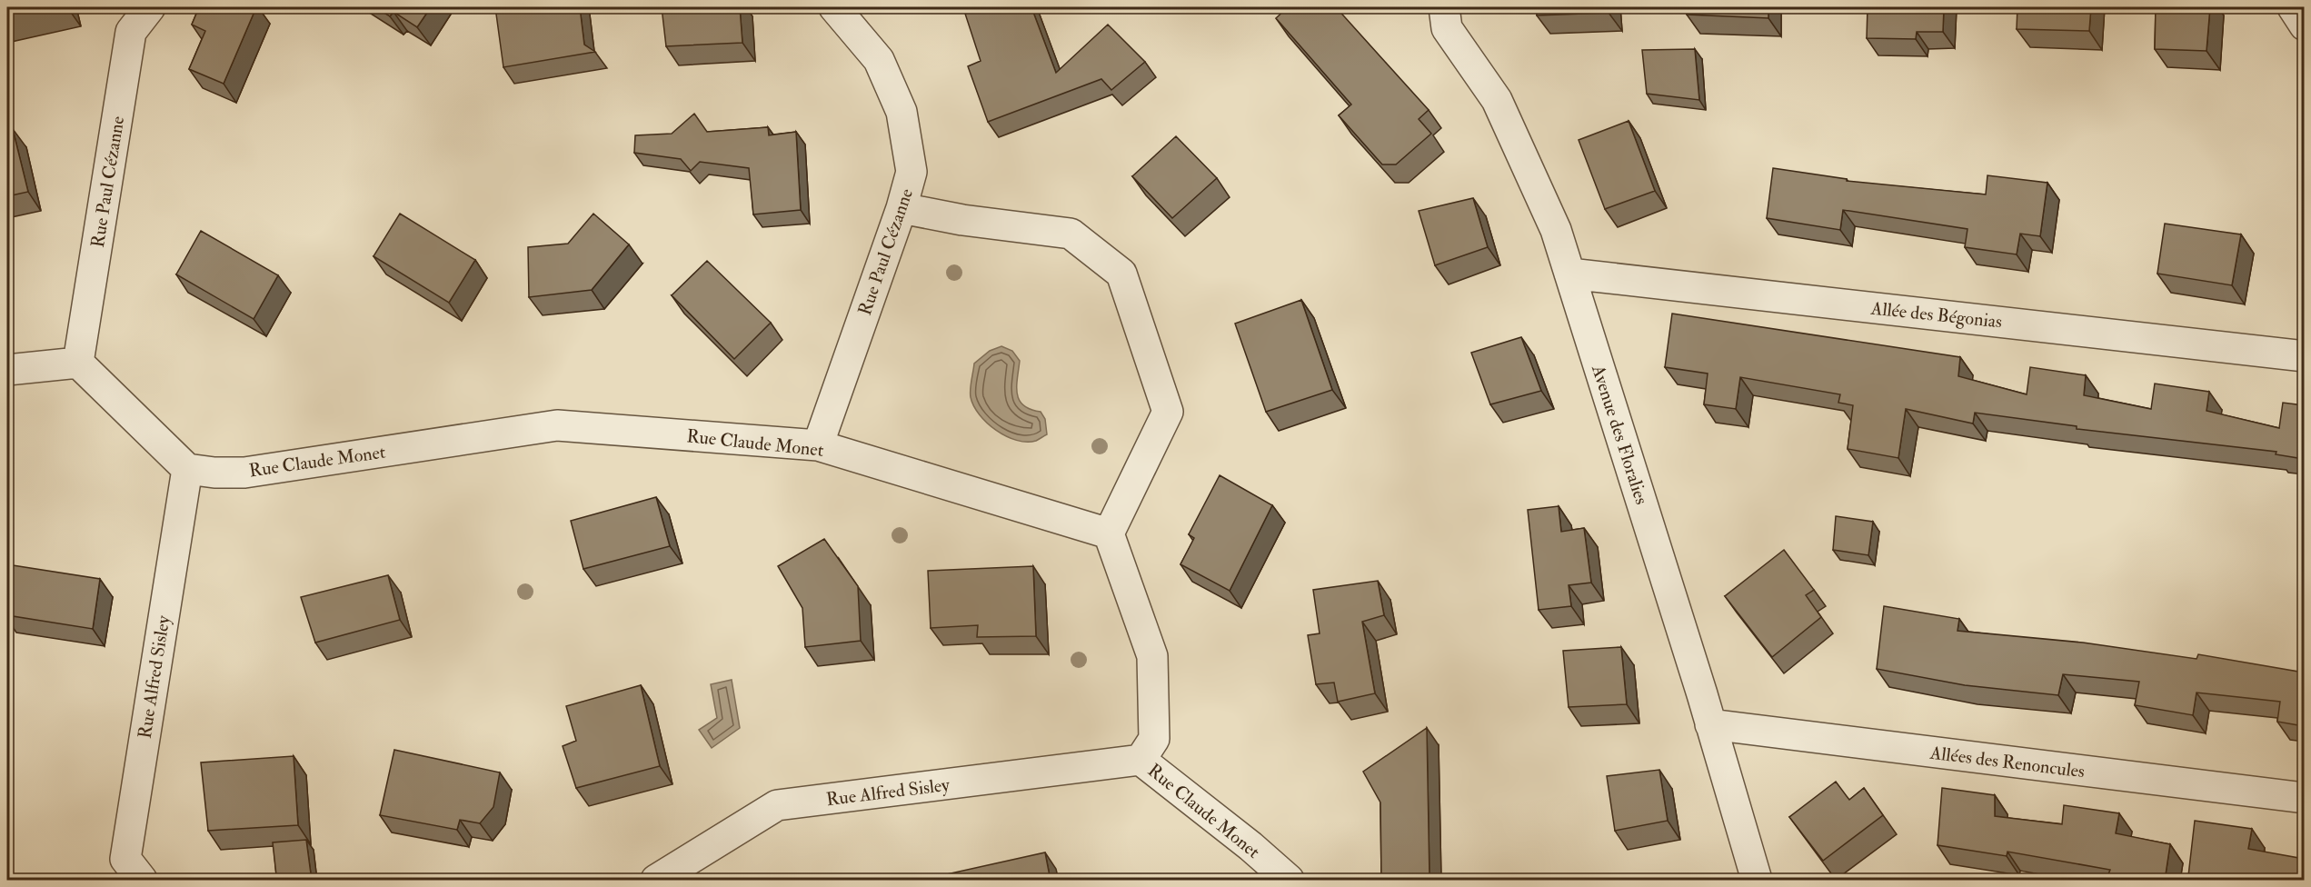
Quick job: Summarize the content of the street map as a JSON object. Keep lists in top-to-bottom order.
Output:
{
  "streets": {
    "street": [
      "Rue Paul Cézanne",
      "Allée des Bégonias",
      "Avenue des Floralies",
      "Rue Claude Monet",
      "Rue Alfred Sisley",
      "Allées des Renoncules"
    ]
  },
  "crossings": [
    ["Rue Paul Cézanne", "Rue Claude Monet"],
    ["Allée des Bégonias", "Avenue des Floralies"],
    ["Avenue des Floralies", "Allées des Renoncules"],
    ["Rue Claude Monet", "Rue Alfred Sisley"]
  ]
}
